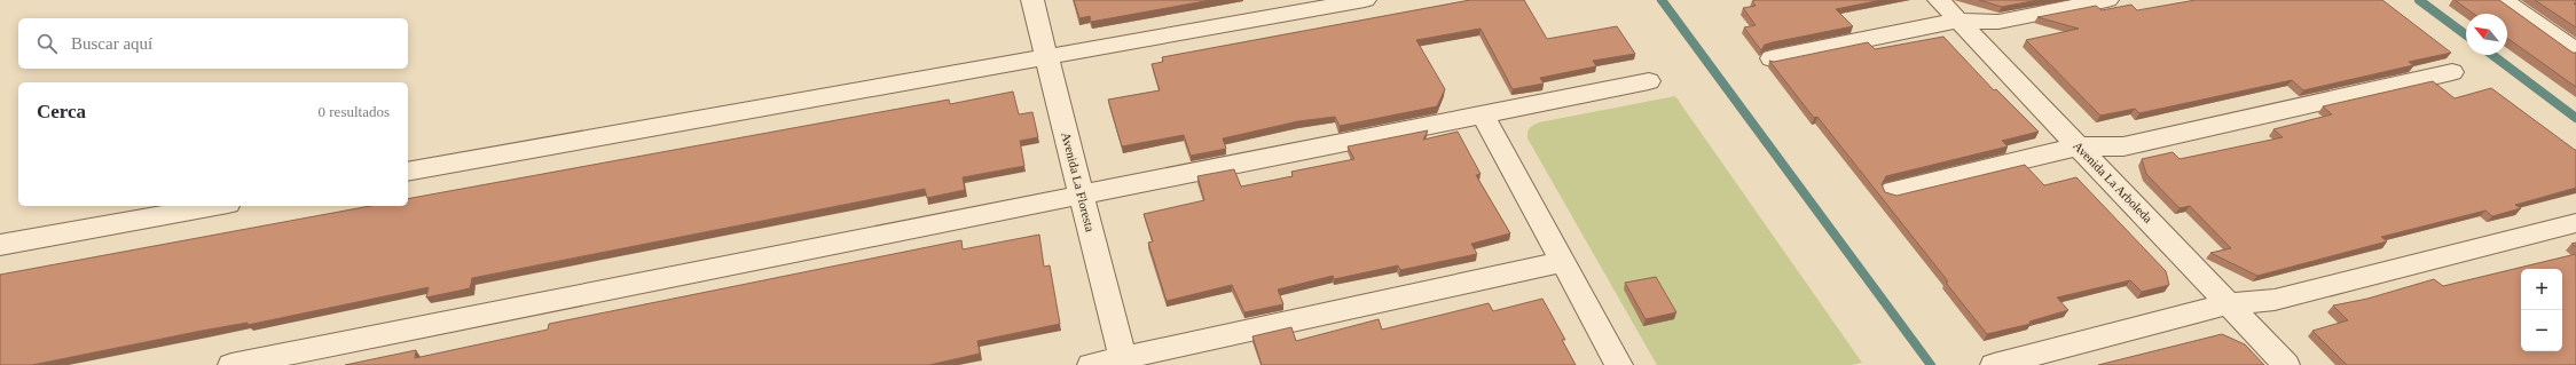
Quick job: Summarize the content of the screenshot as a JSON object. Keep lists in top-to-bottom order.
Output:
{
  "streets": {
    "street": ["Avenida La Floresta", "Avenida La Arboleda"]
  },
  "north": "top left",
  "page": {
    "search": "Buscar aquí",
    "heading": ["Cerca", "0 resultados"],
    "map_buttons": ["+", "−"]
  }
}
